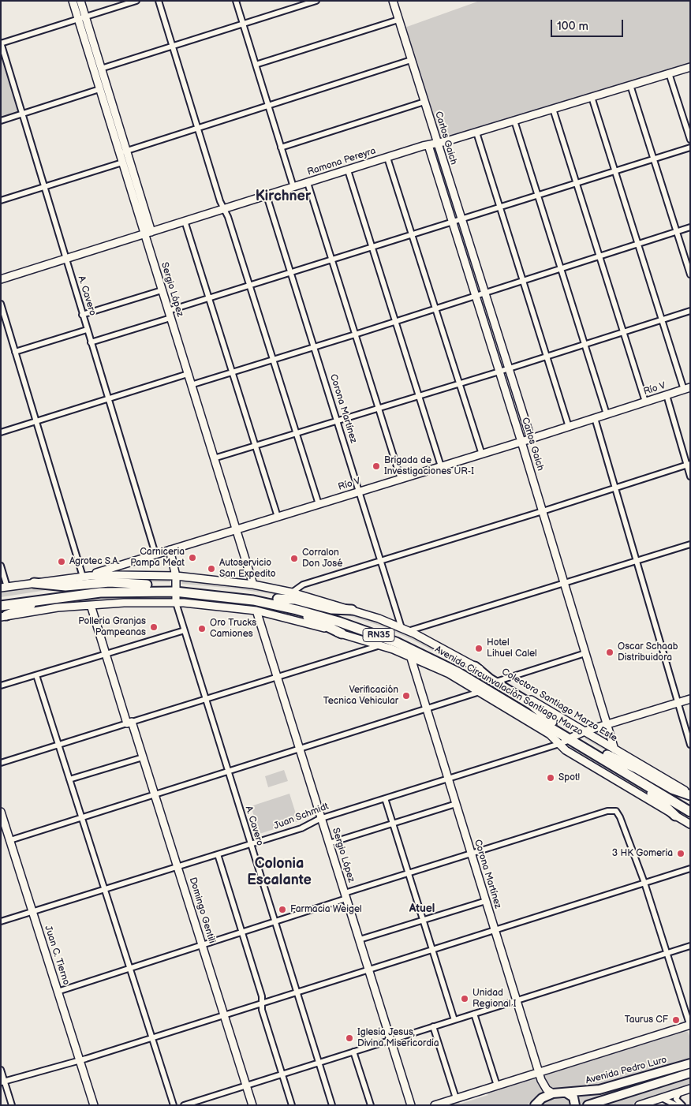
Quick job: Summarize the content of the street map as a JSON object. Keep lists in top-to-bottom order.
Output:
{
  "streets": {
    "highway": ["RN35", "Avenida Circunvalación Santiago Marzo"],
    "main road": ["Avenida Pedro Luro"],
    "street": [
      "Carlos Gaich",
      "Ramona Pereyra",
      "Sergio López",
      "A. Cavero",
      "Río V",
      "Corona Martínez",
      "Colectora Santiago Marzo Este",
      "Juan Schmidt",
      "Domingo Gentili",
      "Juan C. Tierno"
    ]
  },
  "crossings": [
    ["Carlos Gaich", "Ramona Pereyra"],
    ["Carlos Gaich", "Río V"],
    ["Carlos Gaich", "Avenida Circunvalación Santiago Marzo"],
    ["Carlos Gaich", "Colectora Santiago Marzo Este"],
    ["Carlos Gaich", "Juan Schmidt"],
    ["Ramona Pereyra", "Sergio López"],
    ["Ramona Pereyra", "A. Cavero"],
    ["Ramona Pereyra", "Corona Martínez"],
    ["Sergio López", "Río V"],
    ["Sergio López", "Colectora Santiago Marzo Este"],
    ["Sergio López", "Juan Schmidt"],
    ["A. Cavero", "Río V"],
    ["A. Cavero", "Avenida Circunvalación Santiago Marzo"],
    ["A. Cavero", "Colectora Santiago Marzo Este"],
    ["A. Cavero", "Juan Schmidt"],
    ["Río V", "Corona Martínez"],
    ["Río V", "Colectora Santiago Marzo Este"],
    ["Corona Martínez", "Colectora Santiago Marzo Este"],
    ["Corona Martínez", "Juan Schmidt"],
    ["Corona Martínez", "Avenida Pedro Luro"],
    ["Avenida Circunvalación Santiago Marzo", "Colectora Santiago Marzo Este"],
    ["Avenida Circunvalación Santiago Marzo", "Juan Schmidt"],
    ["Colectora Santiago Marzo Este", "Juan Schmidt"],
    ["Juan Schmidt", "Domingo Gentili"],
    ["Juan Schmidt", "Juan C. Tierno"]
  ],
  "districts": ["Kirchner", "Colonia Escalante", "Atuel"],
  "places": [
    "Brigada de Investigaciones UR-I",
    "Carniceria Pampa Meat",
    "Corralon Don José",
    "Agrotec S.A.",
    "Autoservicio San Expedito",
    "Polleria Granjas Pampeanas",
    "Oro Trucks Camiones",
    "Hotel Lihuel Calel",
    "Oscar Schaab Distribuidora",
    "Verificación Tecnica Vehicular",
    "Spot!",
    "3 HK Gomeria",
    "Farmacia Weigel",
    "Unidad Regional I",
    "Taurus CF",
    "Iglesia Jesus, Divina Misericordia"
  ],
  "scale_bar": "100 m"
}
